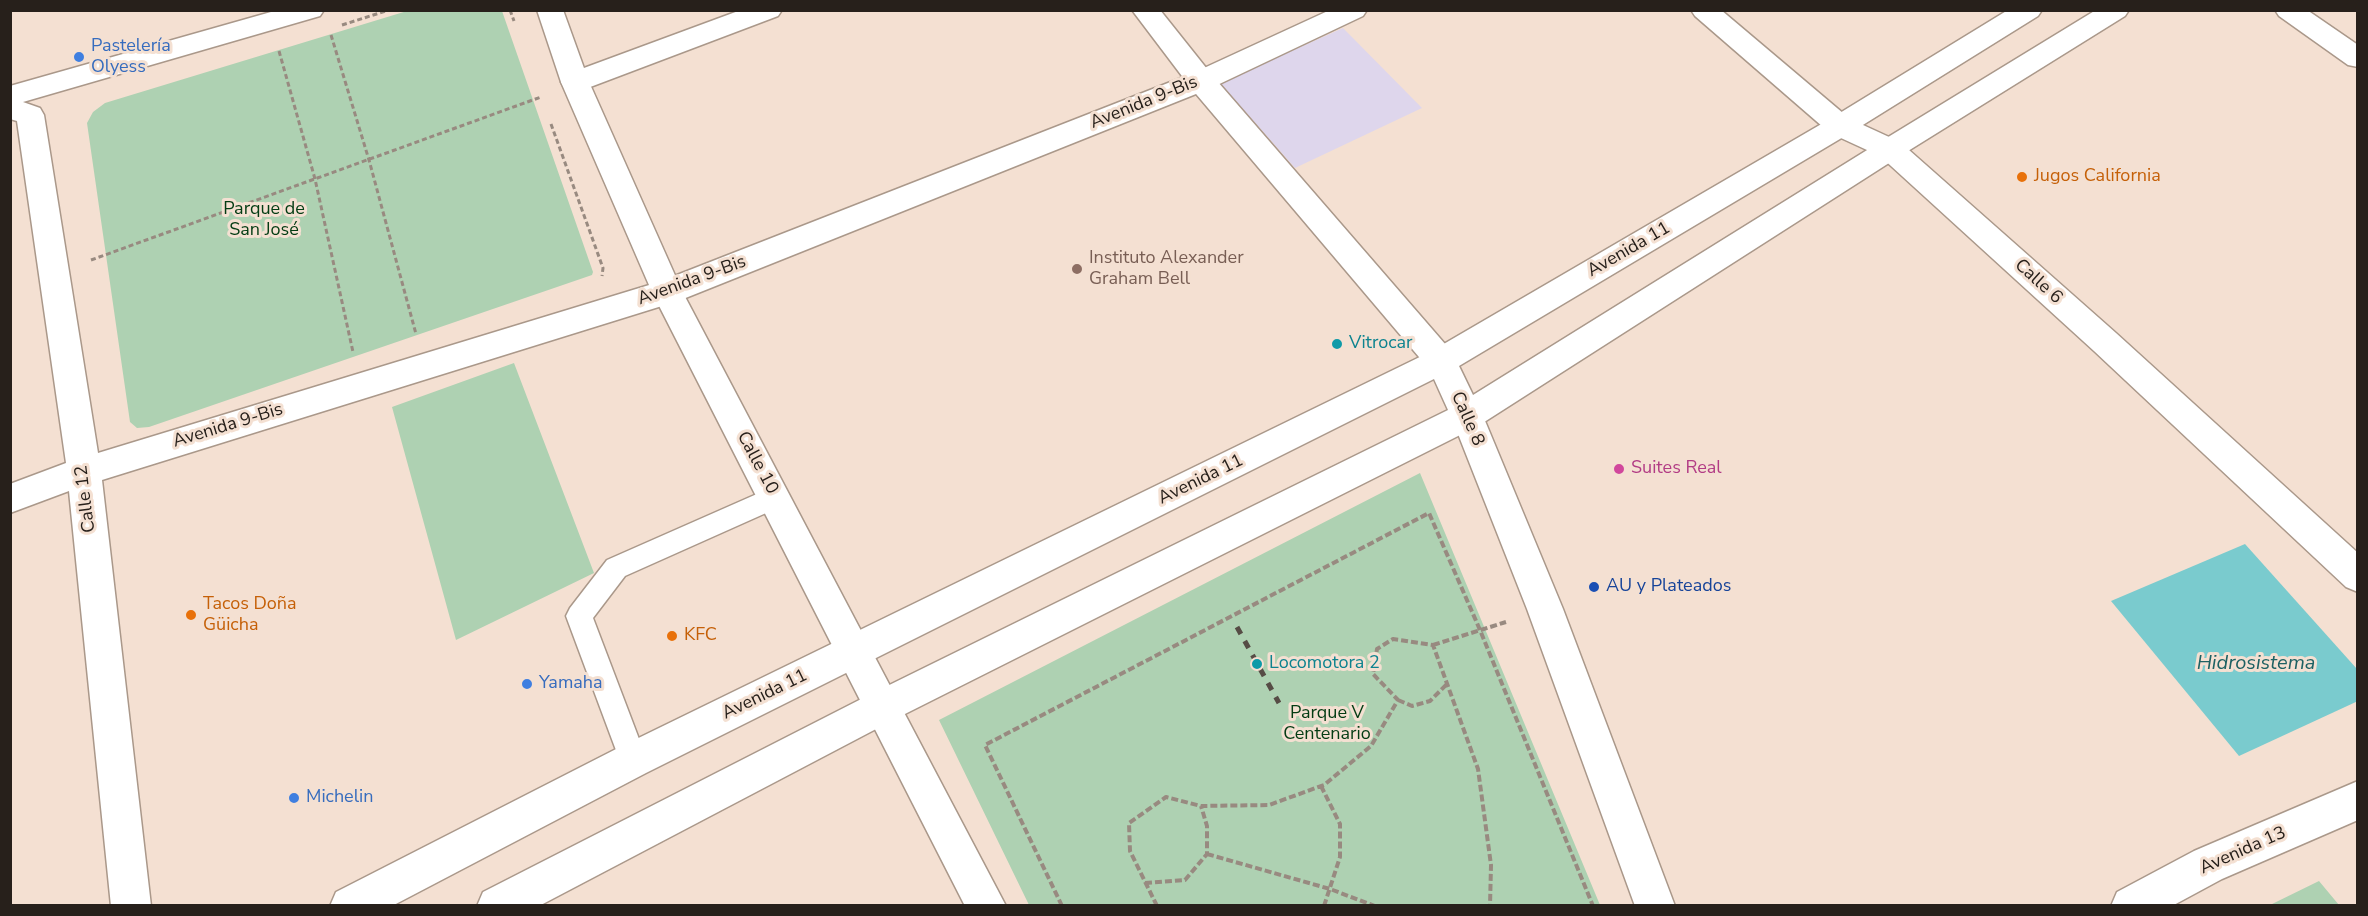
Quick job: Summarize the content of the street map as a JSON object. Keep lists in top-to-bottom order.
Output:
{
  "streets": {
    "main road": [
      "Avenida 9-Bis",
      "Avenida 11",
      "Calle 6",
      "Calle 8",
      "Calle 10",
      "Calle 12",
      "Avenida 13"
    ]
  },
  "crossings": [
    ["Avenida 9-Bis", "Calle 8"],
    ["Avenida 9-Bis", "Calle 10"],
    ["Avenida 9-Bis", "Calle 12"],
    ["Avenida 11", "Calle 6"],
    ["Avenida 11", "Calle 8"],
    ["Avenida 11", "Calle 10"]
  ],
  "water": ["Hidrosistema"],
  "parks": ["Parque de San José", "Parque V Centenario"],
  "places": [
    "Pastelería Olyess",
    "Jugos California",
    "Instituto Alexander Graham Bell",
    "Vitrocar",
    "Suites Real",
    "AU y Plateados",
    "Tacos Doña Güicha",
    "KFC",
    "Locomotora 2",
    "Yamaha",
    "Michelin"
  ]
}
